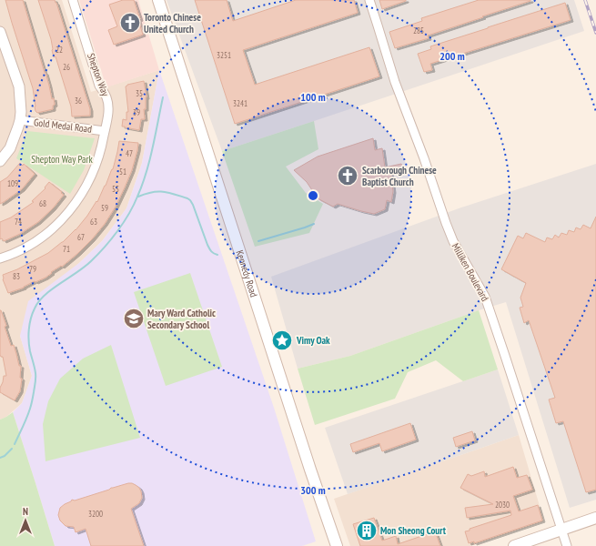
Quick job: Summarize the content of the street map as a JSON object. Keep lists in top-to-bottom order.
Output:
{
  "streets": {
    "main road": ["Kennedy Road"],
    "street": ["Shepton Way", "Gold Medal Road", "Milliken Boulevard"]
  },
  "crossings": [
    ["Shepton Way", "Gold Medal Road"]
  ],
  "parks": ["Shepton Way Park"],
  "places": {
    "church": ["Toronto Chinese United Church", "Scarborough Chinese Baptist Church"],
    "school or university": ["Mary Ward Catholic Secondary School"],
    "place": ["Vimy Oak"],
    "building": ["Mon Sheong Court"]
  },
  "house_numbers": [
    "285",
    "22",
    "3251",
    "26",
    "35",
    "36",
    "3241",
    "39",
    "47",
    "51",
    "109",
    "55",
    "68",
    "59",
    "74",
    "63",
    "67",
    "71",
    "79",
    "83",
    "2030",
    "3200"
  ],
  "north": "top",
  "rings": ["200 m", "100 m", "300 m"]
}
